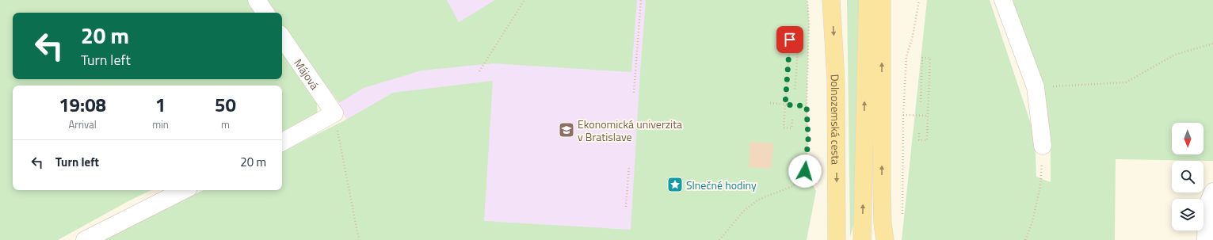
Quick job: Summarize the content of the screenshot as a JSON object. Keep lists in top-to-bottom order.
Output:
{
  "streets": {
    "main road": ["Dolnozemská cesta"],
    "street": ["Májová"]
  },
  "places": {
    "school or university": ["Ekonomická univerzita v Bratislave"],
    "place": ["Slnečné hodiny"]
  },
  "north": "bottom",
  "page": {
    "turn": ["20 m", "Turn left"],
    "eta": [
      "19:08",
      "Arrival",
      "1",
      "min",
      "50",
      "m"
    ],
    "list": [
      {
        "name": "Turn left",
        "value": "20 m"
      }
    ]
  }
}
